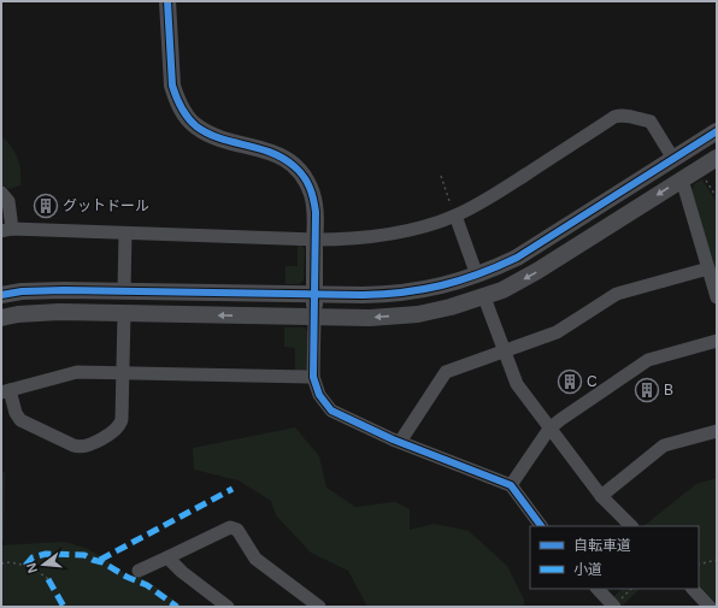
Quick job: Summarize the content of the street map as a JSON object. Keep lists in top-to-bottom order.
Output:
{
  "places": {
    "building": ["グットドール", "C", "B"]
  },
  "legend": ["自転車道", "小道"],
  "north": "left"
}
